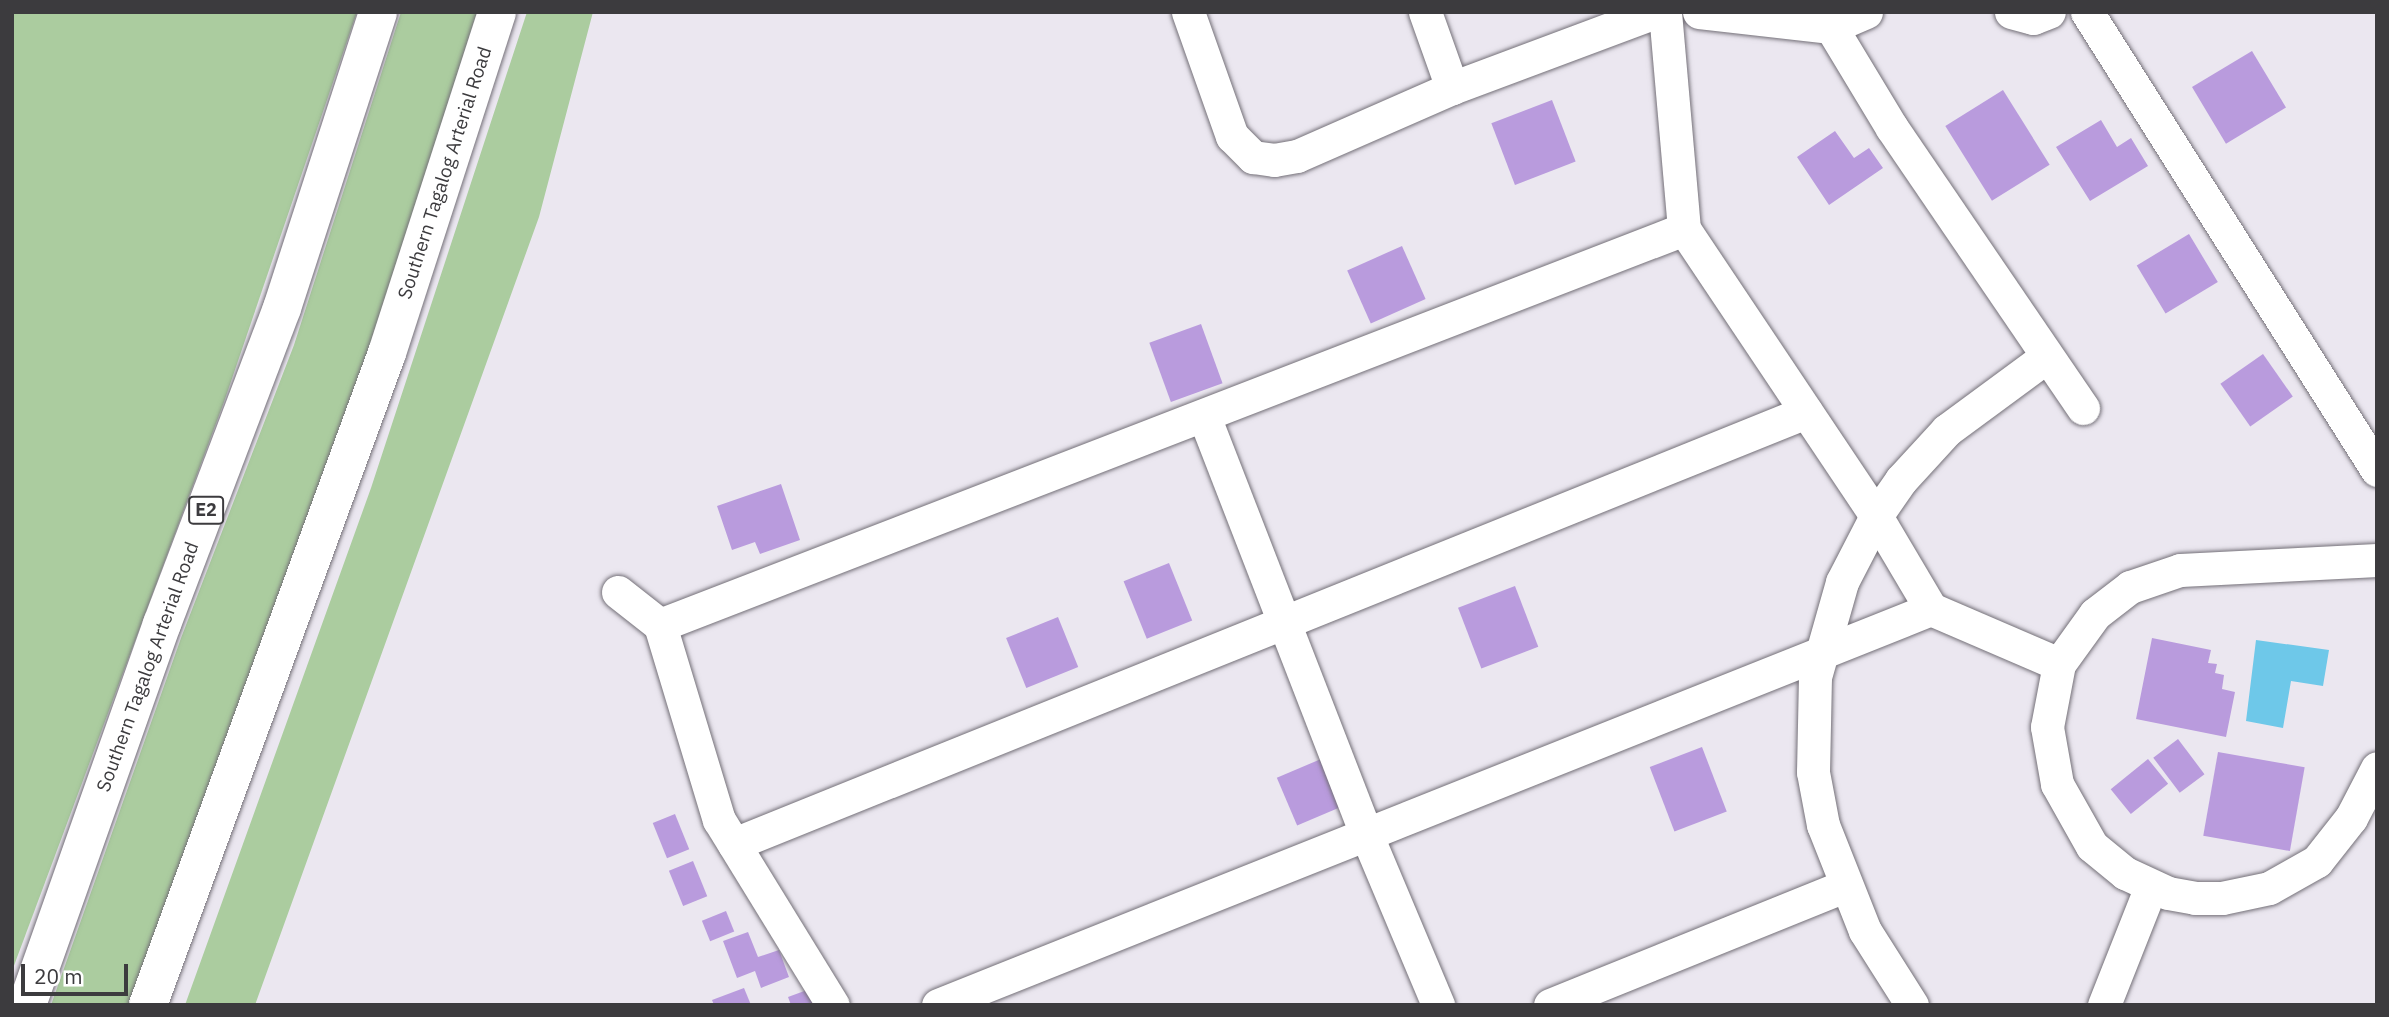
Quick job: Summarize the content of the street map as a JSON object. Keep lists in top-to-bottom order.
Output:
{
  "streets": {
    "highway": ["Southern Tagalog Arterial Road", "E2"]
  },
  "scale_bar": "20 m"
}
